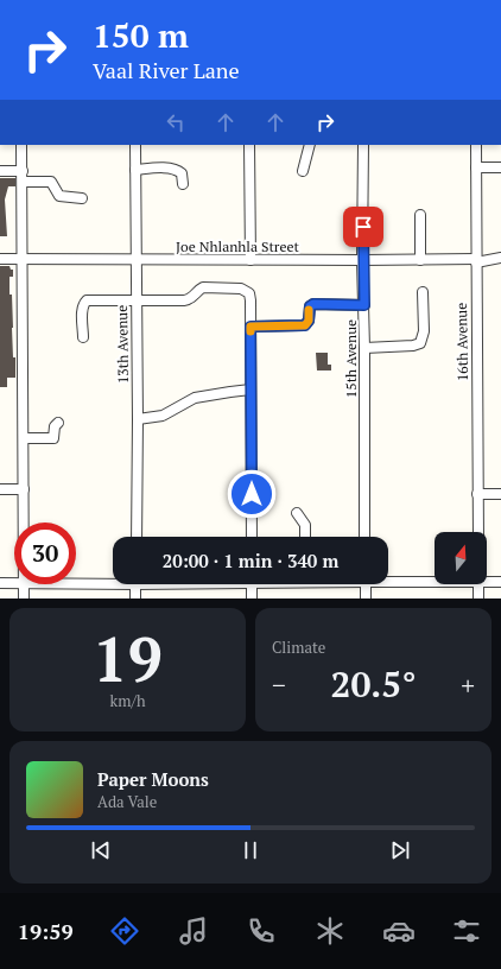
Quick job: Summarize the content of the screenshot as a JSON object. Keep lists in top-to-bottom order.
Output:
{
  "streets": {
    "street": [
      "Joe Nhlanhla Street",
      "16th Avenue",
      "13th Avenue",
      "15th Avenue"
    ]
  },
  "crossings": [
    ["Joe Nhlanhla Street", "16th Avenue"],
    ["Joe Nhlanhla Street", "13th Avenue"],
    ["Joe Nhlanhla Street", "15th Avenue"]
  ],
  "north": "top",
  "page": {
    "turn": ["150 m", "Vaal River Lane"],
    "limit": "30",
    "trip": "20:00 · 1 min · 340 m",
    "tile": [
      ["19", "km/h"],
      "Climate"
    ],
    "heat": ["−", "20.5°", "+"],
    "song": ["Paper Moons", "Ada Vale"],
    "tabs": "19:59"
  }
}
